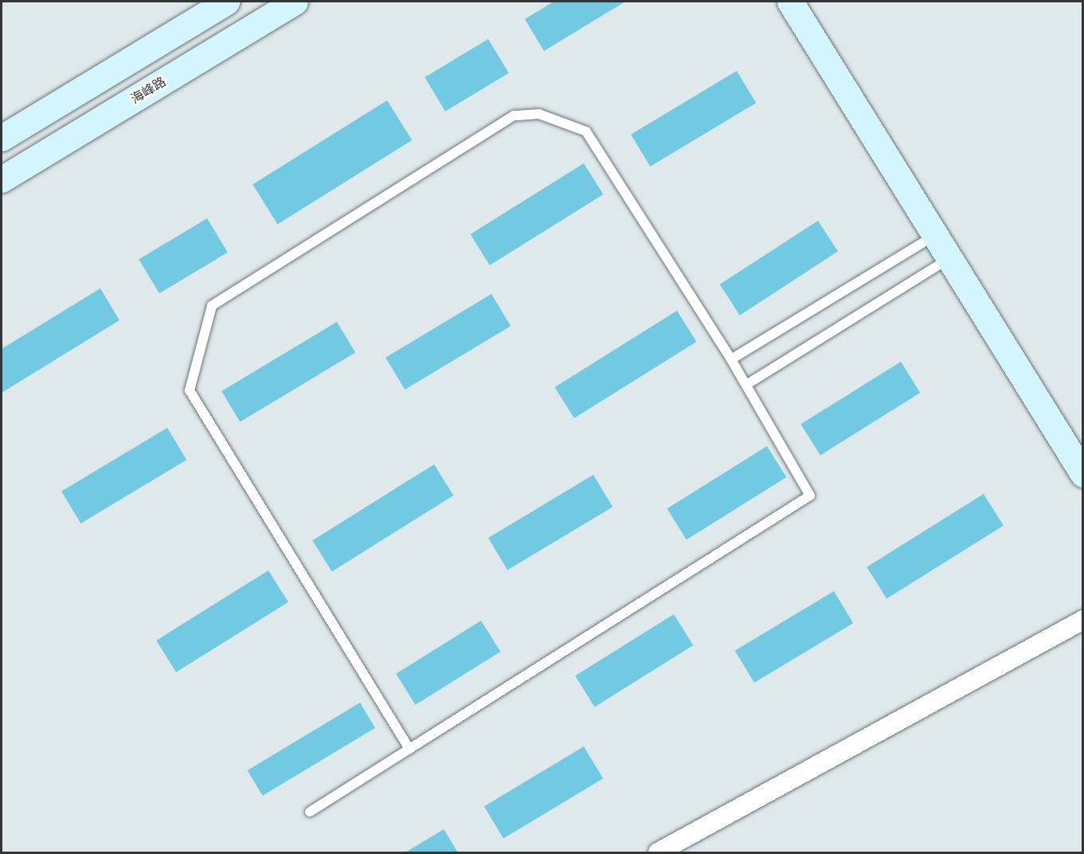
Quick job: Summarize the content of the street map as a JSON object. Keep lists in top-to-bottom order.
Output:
{
  "streets": {
    "main road": ["海峰路"]
  }
}
